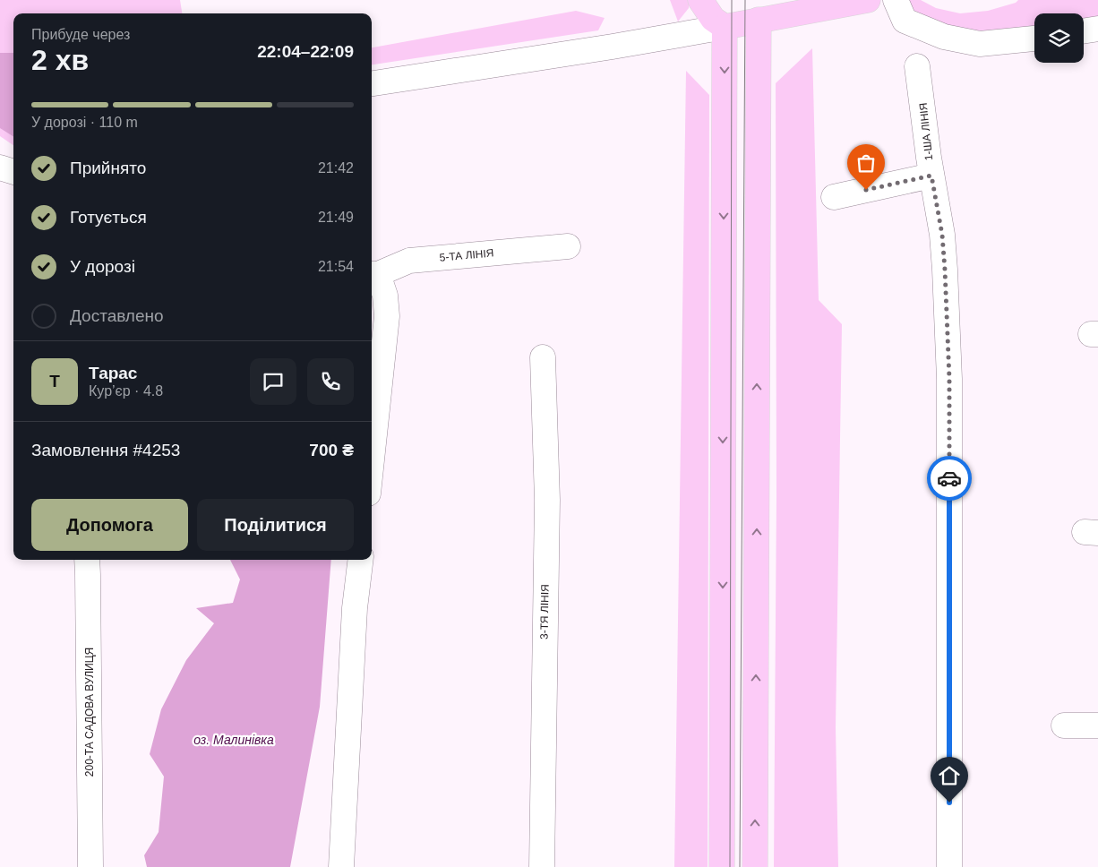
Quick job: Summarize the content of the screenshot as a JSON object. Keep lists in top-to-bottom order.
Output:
{
  "streets": {
    "street": [
      "1-ША ЛІНІЯ",
      "5-ТА ЛІНІЯ",
      "3-ТЯ ЛІНІЯ",
      "200-ТА САДОВА ВУЛИЦЯ"
    ]
  },
  "water": ["оз. Малинівка"],
  "page": {
    "heading": ["2 хв", "Прибуде через", "22:04–22:09"],
    "panel": [
      "Тарас",
      "Кур’єр · 4.8",
      "Замовлення #4253",
      "700 ₴"
    ],
    "bar": "У дорозі · 110 m",
    "list": [
      ["Прийнято", "21:42"],
      ["Готується", "21:49"],
      ["У дорозі", "21:54"],
      "Доставлено"
    ],
    "round": "Т",
    "buttons": ["Допомога", "Поділитися"]
  }
}
